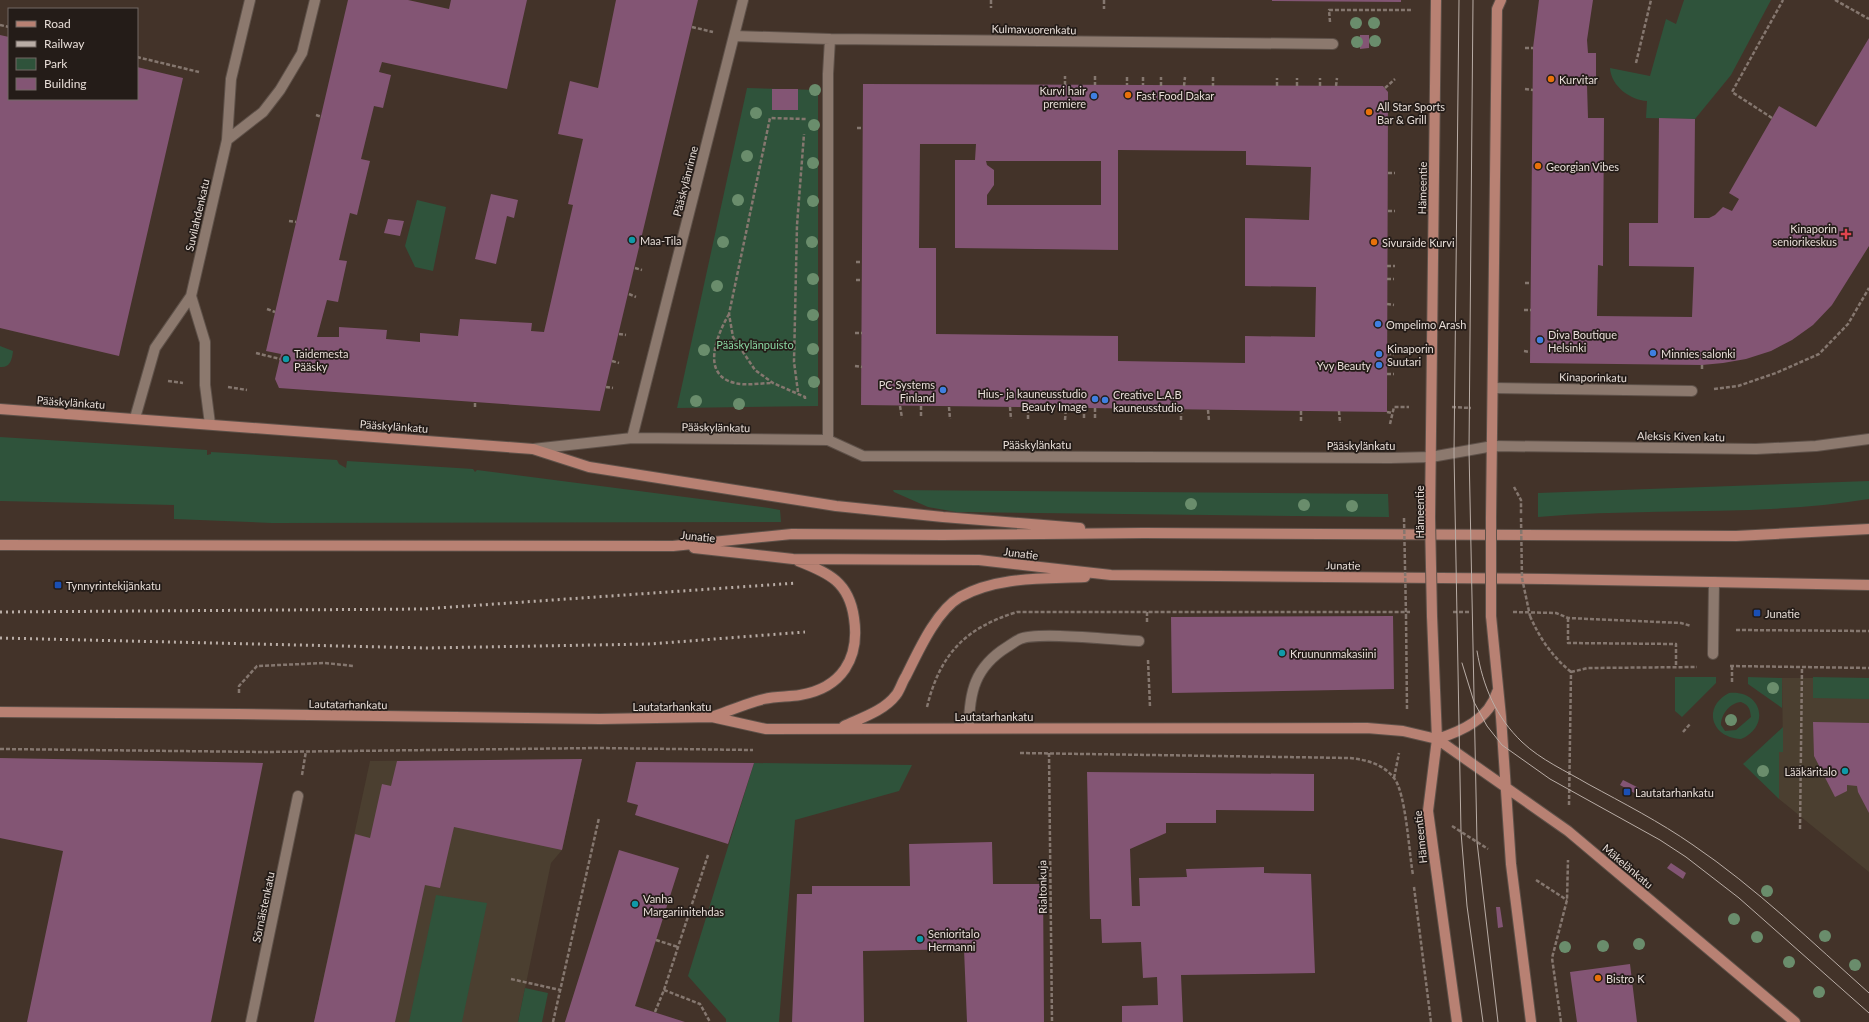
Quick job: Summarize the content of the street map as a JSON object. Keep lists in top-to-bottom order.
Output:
{
  "streets": {
    "main road": [
      "Hämeentie",
      "Pääskylänkatu",
      "Junatie",
      "Lautatarhankatu",
      "Mäkelänkatu"
    ],
    "street": [
      "Kulmavuorenkatu",
      "Pääskylänrinne",
      "Suvilahdenkatu",
      "Kinaporinkatu",
      "Aleksis Kiven katu",
      "Sörnäistenkatu"
    ],
    "path": ["Rialtonkuja"]
  },
  "crossings": [
    ["Kulmavuorenkatu", "Pääskylänrinne"],
    ["Pääskylänrinne", "Pääskylänkatu"],
    ["Hämeentie", "Pääskylänkatu"],
    ["Hämeentie", "Aleksis Kiven katu"],
    ["Hämeentie", "Lautatarhankatu"],
    ["Hämeentie", "Mäkelänkatu"],
    ["Suvilahdenkatu", "Pääskylänkatu"],
    ["Pääskylänkatu", "Aleksis Kiven katu"],
    ["Lautatarhankatu", "Mäkelänkatu"]
  ],
  "parks": ["Pääskylänpuisto"],
  "places": {
    "other": [
      "Kurvitar",
      "Fast Food Dakar",
      "Kurvi hair premiere",
      "All Star Sports Bar & Grill",
      "Georgian Vibes",
      "Maa-Tila",
      "Sivuraide Kurvi",
      "Ompelimo Arash",
      "Diva Boutique Helsinki",
      "Minnies salonki",
      "Kinaporin Suutari",
      "Taidemesta Pääsky",
      "Yvy Beauty",
      "PC Systems Finland",
      "Hius- ja kauneusstudio Beauty Image",
      "Creative L.A.B kauneusstudio",
      "Kruununmakasiini",
      "Lääkäritalo",
      "Vanha Margariinitehdas",
      "Senioritalo Hermanni",
      "Bistro K"
    ],
    "health": ["Kinaporin seniorikeskus"],
    "transit": ["Tynnyrintekijänkatu", "Junatie", "Lautatarhankatu"]
  },
  "legend": [
    "Road",
    "Railway",
    "Park",
    "Building"
  ]
}
